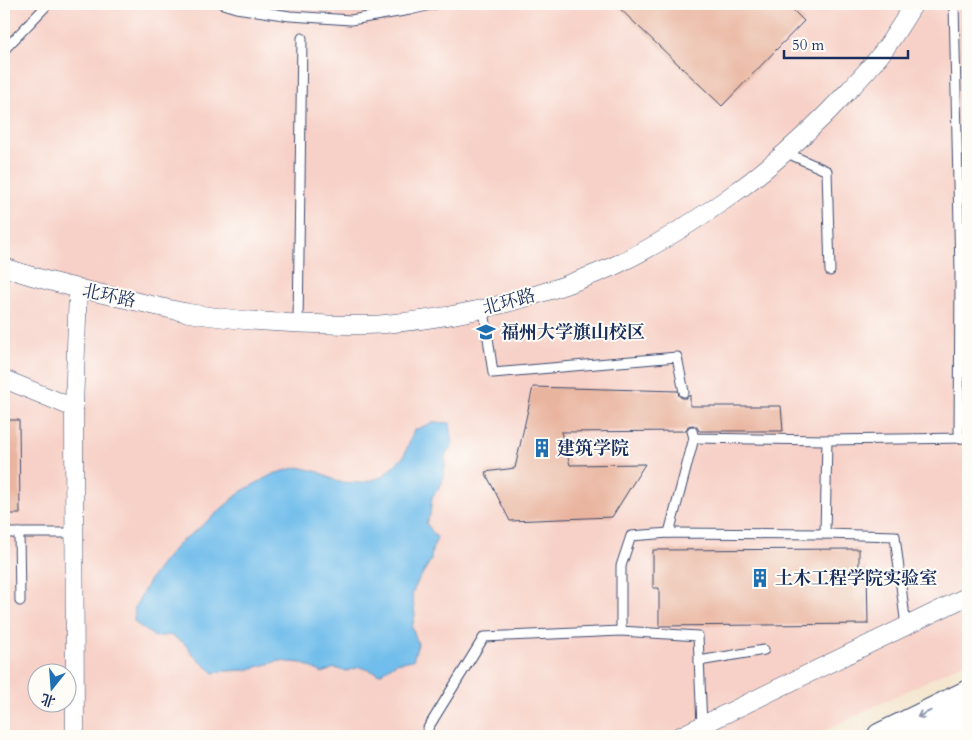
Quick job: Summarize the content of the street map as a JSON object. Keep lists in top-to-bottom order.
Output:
{
  "streets": {
    "street": ["北环路"]
  },
  "places": {
    "school or university": ["福州大学旗山校区"],
    "building": ["建筑学院", "土木工程学院实验室"]
  },
  "scale_bar": "50 m",
  "north": "bottom"
}
